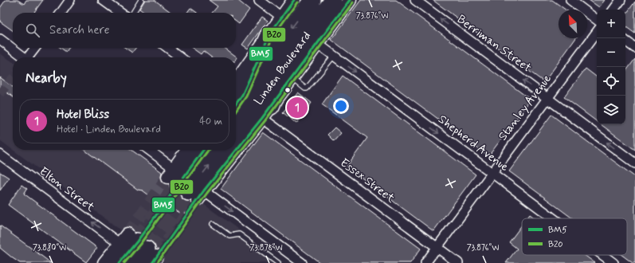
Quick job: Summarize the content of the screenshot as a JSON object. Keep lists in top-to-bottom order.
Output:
{
  "streets": {
    "highway": ["Linden Boulevard"],
    "street": [
      "Berriman Street",
      "Stanley Avenue",
      "Shepherd Avenue",
      "Essex Street",
      "Elton Street"
    ]
  },
  "crossings": [
    ["Berriman Street", "Stanley Avenue"],
    ["Linden Boulevard", "Shepherd Avenue"],
    ["Linden Boulevard", "Essex Street"],
    ["Stanley Avenue", "Shepherd Avenue"],
    ["Stanley Avenue", "Essex Street"]
  ],
  "one_way": ["Berriman Street", "Shepherd Avenue", "Elton Street"],
  "lines": ["transit line BM5", "transit line B20"],
  "legend": ["BM5", "B20"],
  "north": "top left",
  "page": {
    "map_buttons": ["+", "−"],
    "search": "Search here",
    "heading": "Nearby",
    "pins": "1",
    "list": [
      {
        "mark": "1",
        "name": "Hotel Bliss",
        "note": "Hotel · Linden Boulevard",
        "value": "40 m"
      }
    ]
  },
  "coordinates": ["73.876°W", "73.880°W", "73.878°W"]
}
